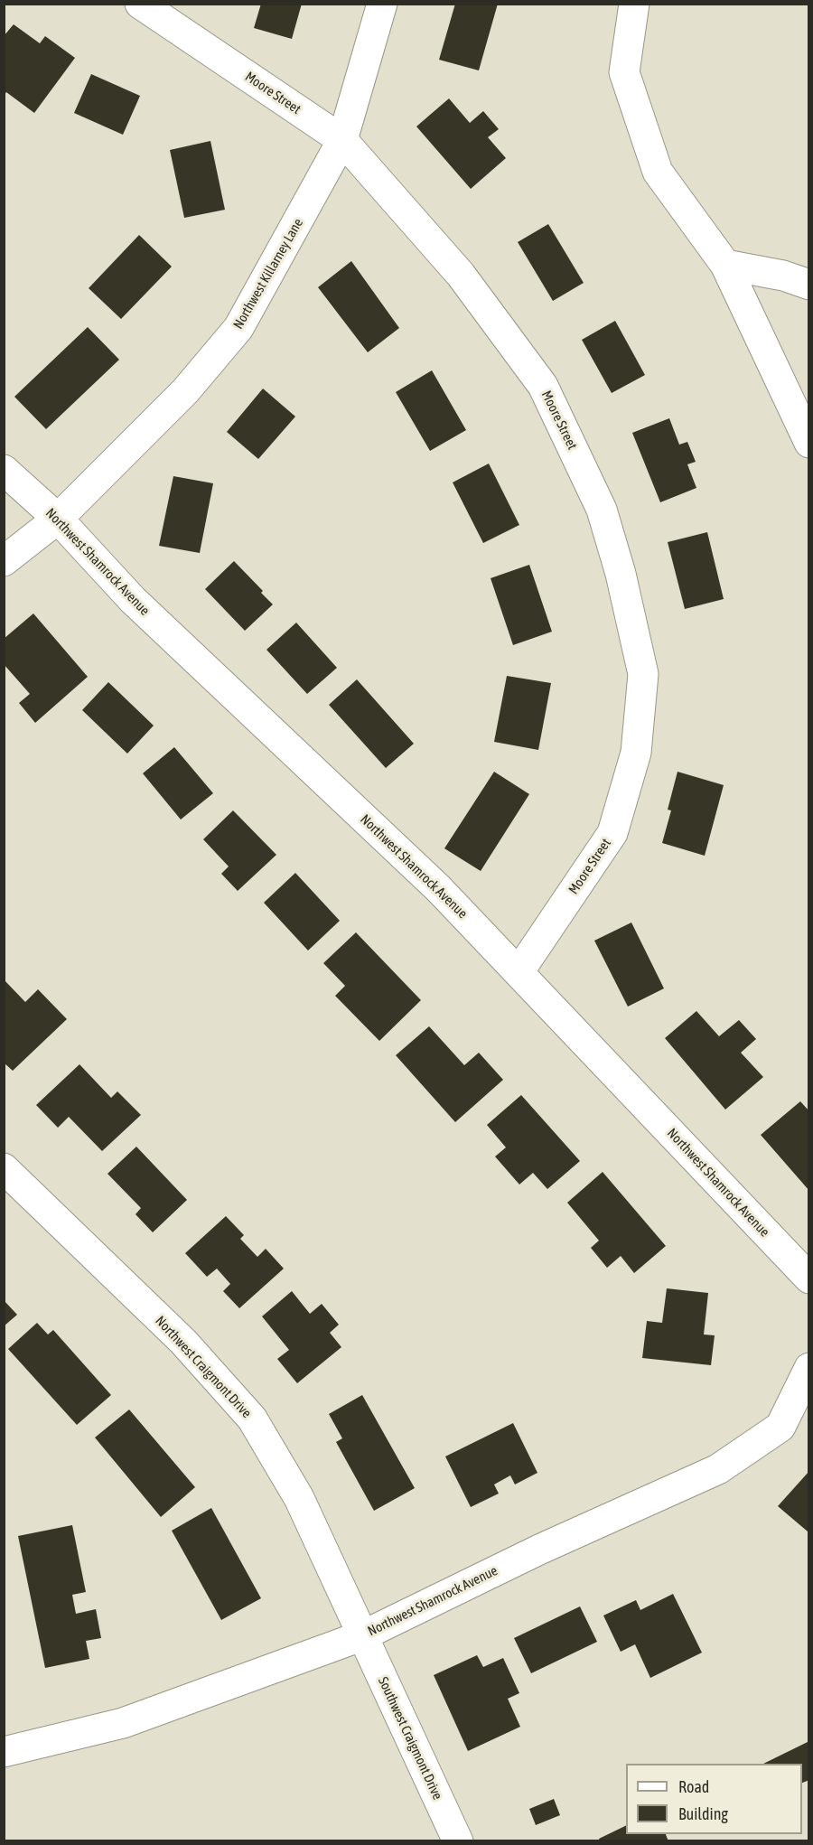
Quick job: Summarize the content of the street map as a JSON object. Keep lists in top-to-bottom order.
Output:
{
  "streets": {
    "street": [
      "Moore Street",
      "Northwest Killarney Lane",
      "Northwest Shamrock Avenue",
      "Northwest Craigmont Drive",
      "Southwest Craigmont Drive"
    ]
  },
  "crossings": [
    ["Moore Street", "Northwest Killarney Lane"],
    ["Moore Street", "Northwest Shamrock Avenue"],
    ["Northwest Killarney Lane", "Northwest Shamrock Avenue"],
    ["Northwest Shamrock Avenue", "Northwest Craigmont Drive"],
    ["Northwest Shamrock Avenue", "Southwest Craigmont Drive"],
    ["Northwest Craigmont Drive", "Southwest Craigmont Drive"]
  ],
  "legend": ["Road", "Building"]
}
